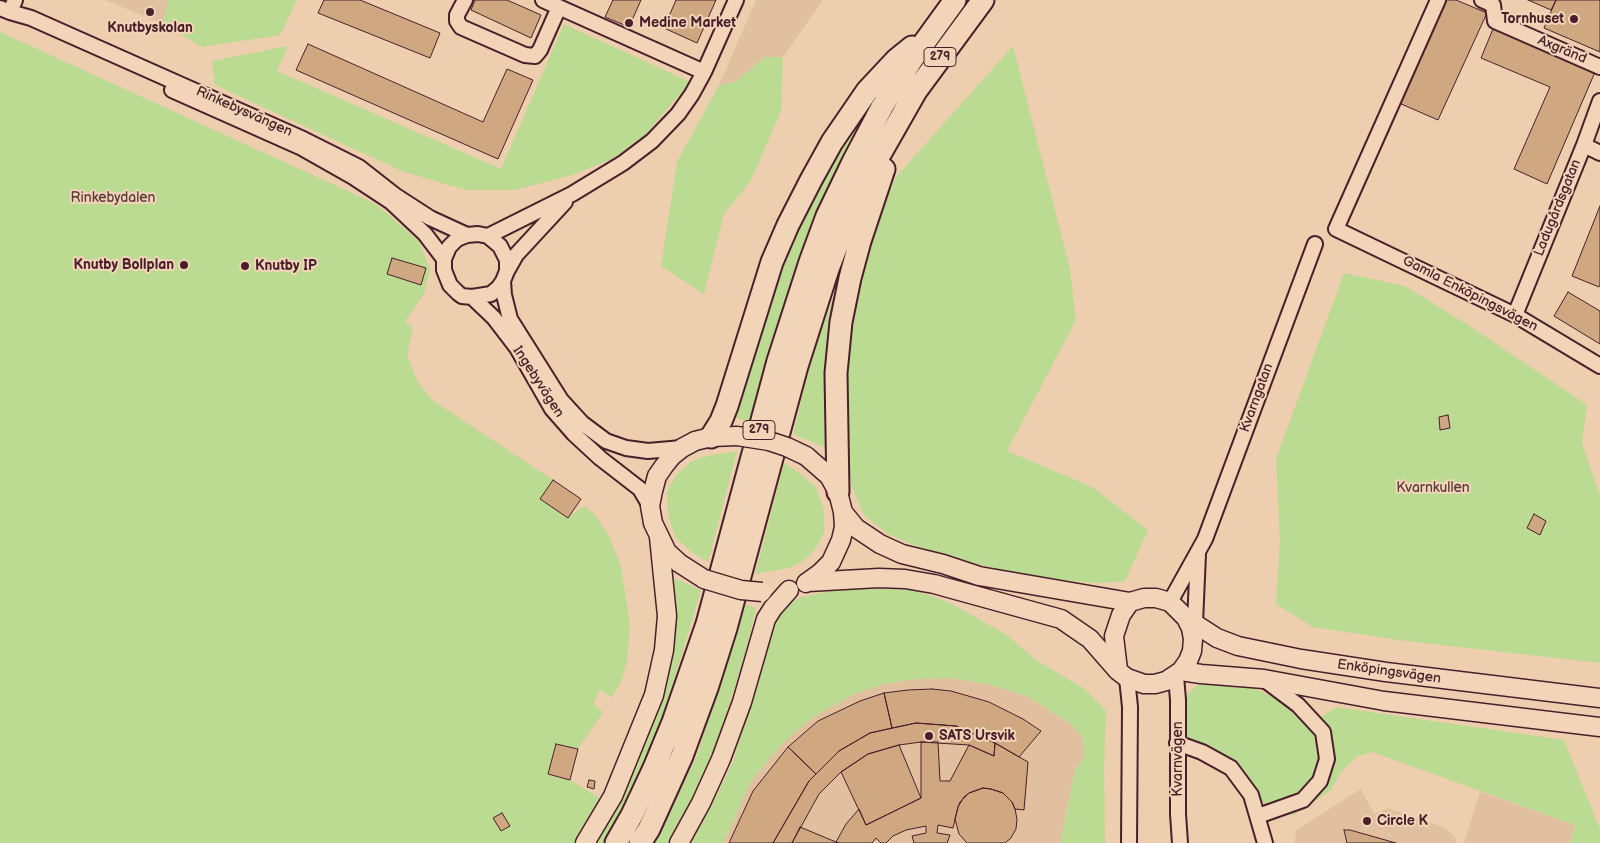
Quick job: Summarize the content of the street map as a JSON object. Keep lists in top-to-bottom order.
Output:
{
  "streets": {
    "highway": ["279"],
    "main road": ["Enköpingsvägen"],
    "street": [
      "Axgränd",
      "Rinkebysvängen",
      "Ladugårdsgatan",
      "Gamla Enköpingsvägen",
      "Ingebyvägen",
      "Kvarngatan",
      "Kvarnvägen"
    ]
  },
  "crossings": [
    ["Rinkebysvängen", "Ingebyvägen"],
    ["Ladugårdsgatan", "Gamla Enköpingsvägen"],
    ["Kvarngatan", "Enköpingsvägen"],
    ["Kvarngatan", "Kvarnvägen"],
    ["Enköpingsvägen", "Kvarnvägen"]
  ],
  "parks": ["Rinkebydalen", "Kvarnkullen"],
  "places": [
    "Knutbyskolan",
    "Tornhuset",
    "Medine Market",
    "Knutby Bollplan",
    "Knutby IP",
    "SATS Ursvik",
    "Circle K"
  ]
}
